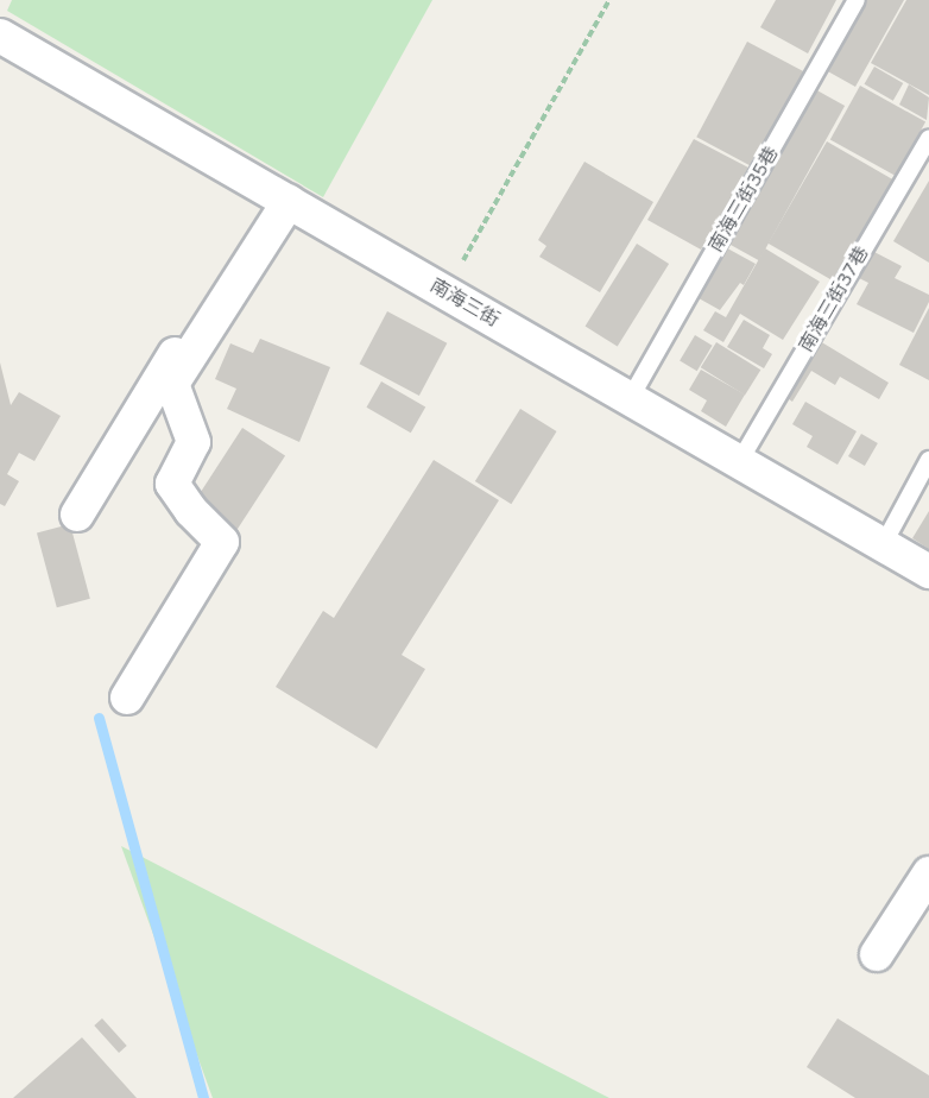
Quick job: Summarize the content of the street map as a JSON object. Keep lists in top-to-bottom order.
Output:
{
  "streets": {
    "street": ["南海三街"],
    "lane": ["南海三街35巷", "南海三街37巷"]
  },
  "crossings": [
    ["南海三街35巷", "南海三街"],
    ["南海三街37巷", "南海三街"]
  ]
}
